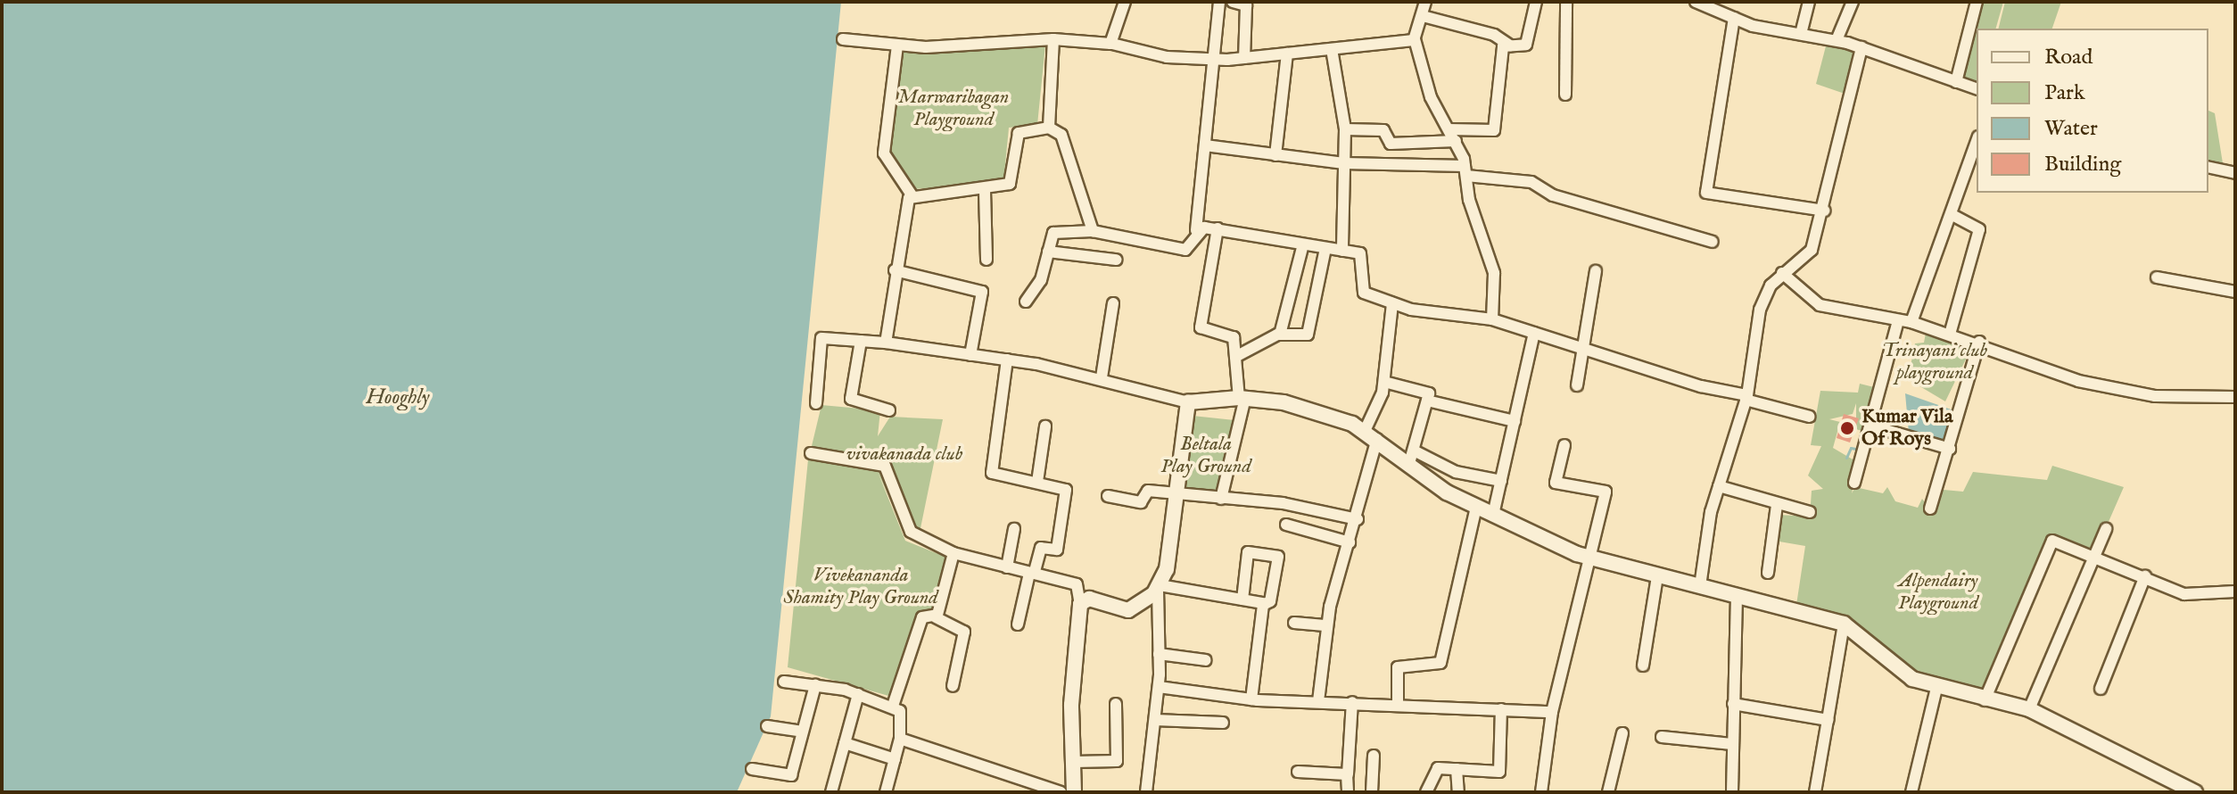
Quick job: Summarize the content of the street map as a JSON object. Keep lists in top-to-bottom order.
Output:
{
  "water": ["Hooghly"],
  "parks": [
    "Marwaribagan Playground",
    "Trinayani club playground",
    "Beltala Play Ground",
    "vivakanada club",
    "Vivekananda Shamity Play Ground",
    "Alpendairy Playground"
  ],
  "places": ["Kumar Vila Of Roys"],
  "legend": [
    "Road",
    "Park",
    "Water",
    "Building"
  ]
}
